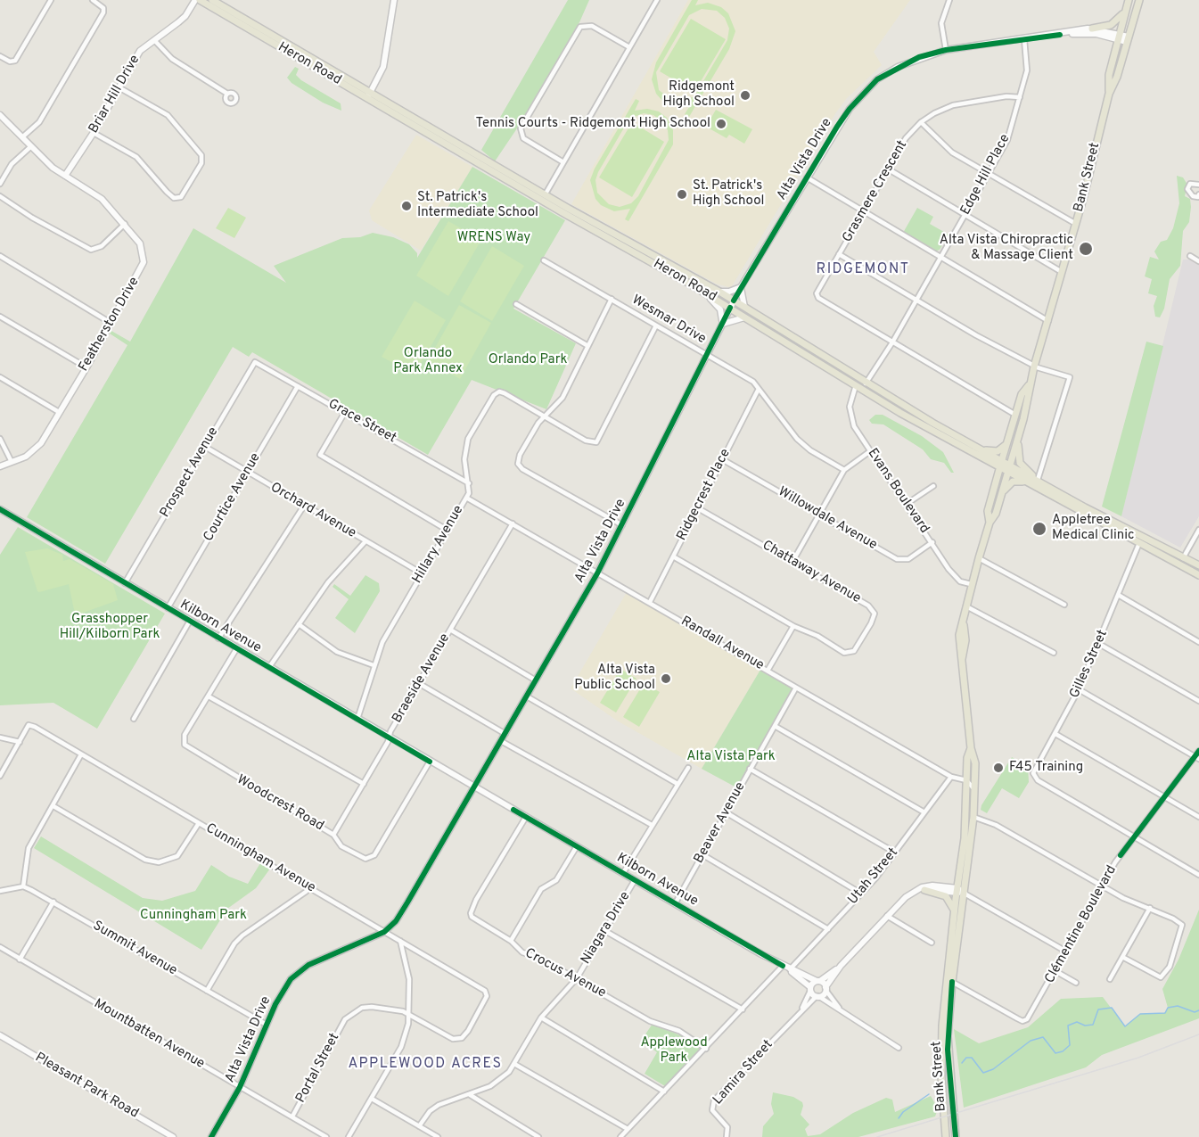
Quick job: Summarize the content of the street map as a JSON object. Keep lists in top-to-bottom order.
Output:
{
  "streets": {
    "main road": ["Heron Road", "Bank Street"],
    "street": [
      "Briar Hill Drive",
      "Alta Vista Drive",
      "Edge Hill Place",
      "Grasmere Crescent",
      "Wesmar Drive",
      "Featherston Drive",
      "Grace Street",
      "Prospect Avenue",
      "Evans Boulevard",
      "Ridgecrest Place",
      "Courtice Avenue",
      "Orchard Avenue",
      "Willowdale Avenue",
      "Hillary Avenue",
      "Chattaway Avenue",
      "Kilborn Avenue",
      "Randall Avenue",
      "Gilles Street",
      "Braeside Avenue",
      "Woodcrest Road",
      "Beaver Avenue",
      "Cunningham Avenue",
      "Utah Street",
      "Clémentine Boulevard",
      "Niagara Drive",
      "Summit Avenue",
      "Crocus Avenue",
      "Mountbatten Avenue",
      "Portal Street",
      "Lamira Street",
      "Pleasant Park Road"
    ]
  },
  "crossings": [
    ["Heron Road", "Alta Vista Drive"],
    ["Heron Road", "Edge Hill Place"],
    ["Heron Road", "Bank Street"],
    ["Heron Road", "Evans Boulevard"],
    ["Heron Road", "Gilles Street"],
    ["Briar Hill Drive", "Featherston Drive"],
    ["Alta Vista Drive", "Edge Hill Place"],
    ["Alta Vista Drive", "Bank Street"],
    ["Alta Vista Drive", "Wesmar Drive"],
    ["Alta Vista Drive", "Kilborn Avenue"],
    ["Alta Vista Drive", "Randall Avenue"],
    ["Alta Vista Drive", "Cunningham Avenue"],
    ["Alta Vista Drive", "Summit Avenue"],
    ["Alta Vista Drive", "Mountbatten Avenue"],
    ["Edge Hill Place", "Grasmere Crescent"],
    ["Bank Street", "Evans Boulevard"],
    ["Bank Street", "Randall Avenue"],
    ["Bank Street", "Clémentine Boulevard"],
    ["Wesmar Drive", "Ridgecrest Place"],
    ["Grace Street", "Prospect Avenue"],
    ["Grace Street", "Courtice Avenue"],
    ["Grace Street", "Hillary Avenue"],
    ["Prospect Avenue", "Orchard Avenue"],
    ["Prospect Avenue", "Kilborn Avenue"],
    ["Evans Boulevard", "Willowdale Avenue"],
    ["Ridgecrest Place", "Willowdale Avenue"],
    ["Ridgecrest Place", "Chattaway Avenue"],
    ["Ridgecrest Place", "Randall Avenue"],
    ["Courtice Avenue", "Orchard Avenue"],
    ["Courtice Avenue", "Kilborn Avenue"],
    ["Orchard Avenue", "Hillary Avenue"],
    ["Hillary Avenue", "Kilborn Avenue"],
    ["Hillary Avenue", "Randall Avenue"],
    ["Kilborn Avenue", "Braeside Avenue"],
    ["Kilborn Avenue", "Woodcrest Road"],
    ["Kilborn Avenue", "Beaver Avenue"],
    ["Kilborn Avenue", "Utah Street"],
    ["Kilborn Avenue", "Niagara Drive"],
    ["Kilborn Avenue", "Crocus Avenue"],
    ["Kilborn Avenue", "Lamira Street"],
    ["Randall Avenue", "Braeside Avenue"],
    ["Randall Avenue", "Beaver Avenue"],
    ["Randall Avenue", "Utah Street"],
    ["Gilles Street", "Clémentine Boulevard"],
    ["Braeside Avenue", "Woodcrest Road"],
    ["Cunningham Avenue", "Portal Street"],
    ["Niagara Drive", "Crocus Avenue"],
    ["Mountbatten Avenue", "Portal Street"]
  ],
  "districts": ["RIDGEMONT", "APPLEWOOD ACRES"],
  "parks": [
    "WRENS Way",
    "Orlando Park Annex",
    "Orlando Park",
    "Grasshopper Hill/Kilborn Park",
    "Alta Vista Park",
    "Cunningham Park",
    "Applewood Park"
  ],
  "places": [
    "Ridgemont High School",
    "Tennis Courts - Ridgemont High School",
    "St. Patrick's High School",
    "St. Patrick's Intermediate School",
    "Alta Vista Chiropractic & Massage Client",
    "Appletree Medical Clinic",
    "Alta Vista Public School",
    "F45 Training"
  ]
}
